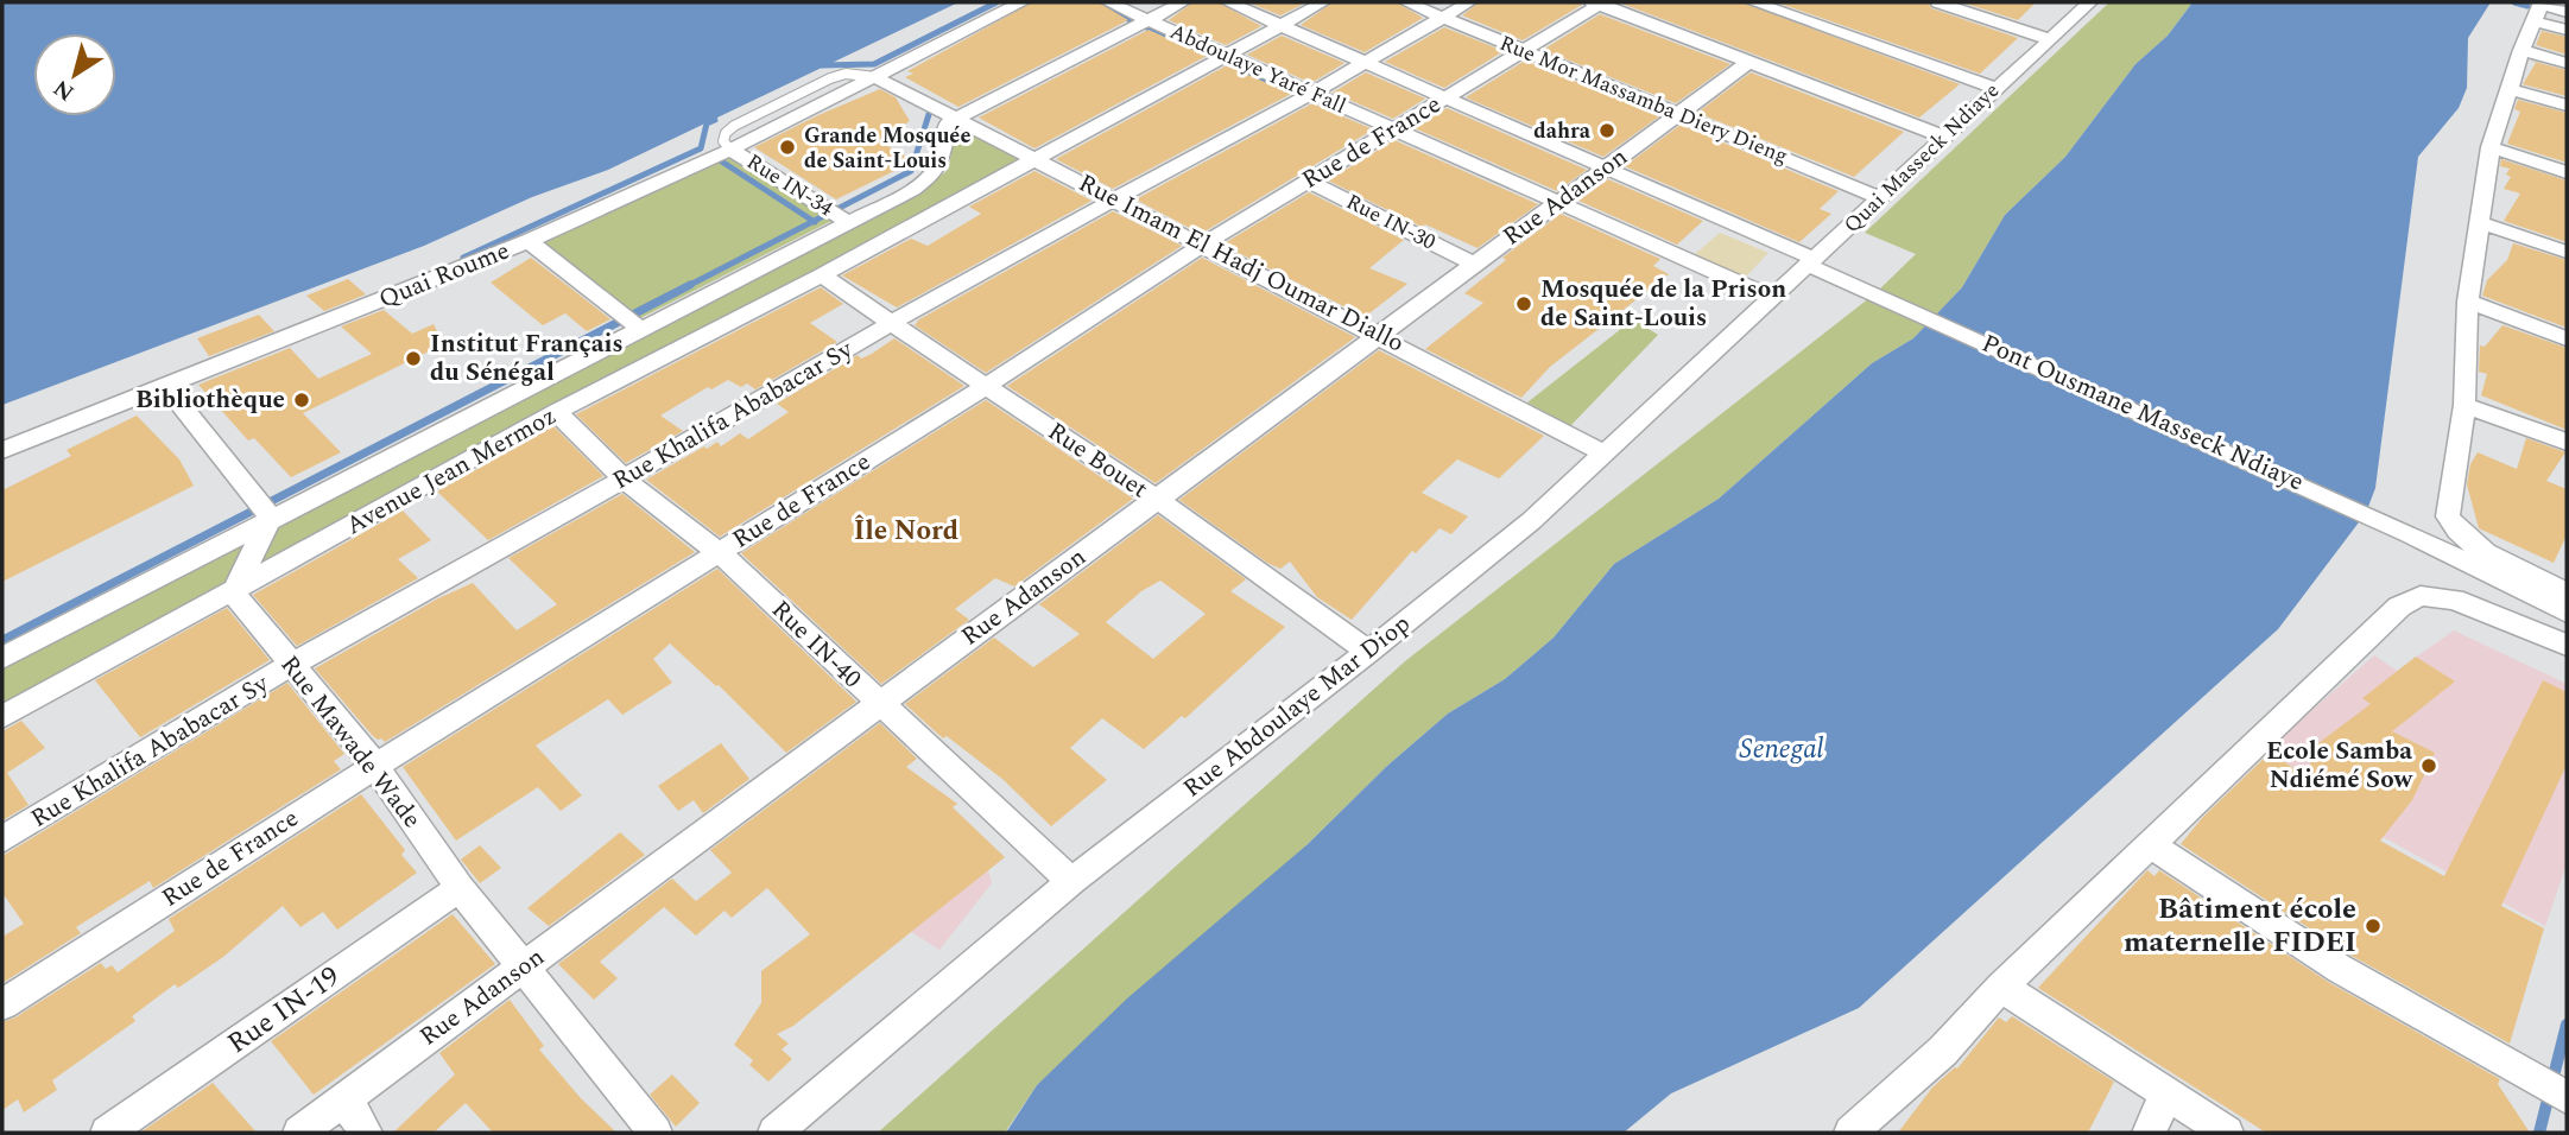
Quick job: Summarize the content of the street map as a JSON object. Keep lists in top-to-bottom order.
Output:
{
  "streets": {
    "street": [
      "Abdoulaye Yaré Fall",
      "Rue Mor Massamba Diery Dieng",
      "Rue de France",
      "Quai Masseck Ndiaye",
      "Rue IN-34",
      "Rue Adanson",
      "Rue IN-30",
      "Rue Imam El Hadj Oumar Diallo",
      "Quai Roume",
      "Pont Ousmane Masseck Ndiaye",
      "Rue Khalifa Ababacar Sy",
      "Rue Bouet",
      "Avenue Jean Mermoz",
      "Rue IN-40",
      "Rue Abdoulaye Mar Diop",
      "Rue Mawade Wade",
      "Rue IN-19"
    ]
  },
  "crossings": [
    ["Abdoulaye Yaré Fall", "Rue de France"],
    ["Abdoulaye Yaré Fall", "Rue Adanson"],
    ["Abdoulaye Yaré Fall", "Rue Khalifa Ababacar Sy"],
    ["Abdoulaye Yaré Fall", "Avenue Jean Mermoz"],
    ["Abdoulaye Yaré Fall", "Rue Abdoulaye Mar Diop"],
    ["Rue Mor Massamba Diery Dieng", "Rue de France"],
    ["Rue Mor Massamba Diery Dieng", "Quai Masseck Ndiaye"],
    ["Rue Mor Massamba Diery Dieng", "Rue Adanson"],
    ["Rue Mor Massamba Diery Dieng", "Rue Khalifa Ababacar Sy"],
    ["Rue de France", "Rue IN-30"],
    ["Rue de France", "Rue Imam El Hadj Oumar Diallo"],
    ["Rue de France", "Rue Bouet"],
    ["Rue de France", "Rue IN-40"],
    ["Rue de France", "Rue Mawade Wade"],
    ["Quai Masseck Ndiaye", "Pont Ousmane Masseck Ndiaye"],
    ["Quai Masseck Ndiaye", "Rue Abdoulaye Mar Diop"],
    ["Rue IN-34", "Quai Roume"],
    ["Rue IN-34", "Avenue Jean Mermoz"],
    ["Rue Adanson", "Rue IN-30"],
    ["Rue Adanson", "Rue Imam El Hadj Oumar Diallo"],
    ["Rue Adanson", "Rue Bouet"],
    ["Rue Adanson", "Rue IN-40"],
    ["Rue Adanson", "Rue Mawade Wade"],
    ["Rue Imam El Hadj Oumar Diallo", "Quai Roume"],
    ["Rue Imam El Hadj Oumar Diallo", "Rue Khalifa Ababacar Sy"],
    ["Rue Imam El Hadj Oumar Diallo", "Avenue Jean Mermoz"],
    ["Rue Imam El Hadj Oumar Diallo", "Rue Abdoulaye Mar Diop"],
    ["Pont Ousmane Masseck Ndiaye", "Rue Abdoulaye Mar Diop"],
    ["Rue Khalifa Ababacar Sy", "Rue Bouet"],
    ["Rue Khalifa Ababacar Sy", "Rue IN-40"],
    ["Rue Khalifa Ababacar Sy", "Rue Mawade Wade"],
    ["Rue Bouet", "Avenue Jean Mermoz"],
    ["Rue Bouet", "Rue Abdoulaye Mar Diop"],
    ["Avenue Jean Mermoz", "Rue IN-40"],
    ["Avenue Jean Mermoz", "Rue Mawade Wade"],
    ["Rue IN-40", "Rue Abdoulaye Mar Diop"],
    ["Rue Mawade Wade", "Rue IN-19"]
  ],
  "districts": ["Île Nord"],
  "water": ["Senegal"],
  "places": [
    "dahra",
    "Grande Mosquée de Saint-Louis",
    "Mosquée de la Prison de Saint-Louis",
    "Institut Français du Sénégal",
    "Bibliothèque",
    "Ecole Samba Ndiémé Sow",
    "Bâtiment école maternelle FIDEI"
  ],
  "north": "bottom left"
}
